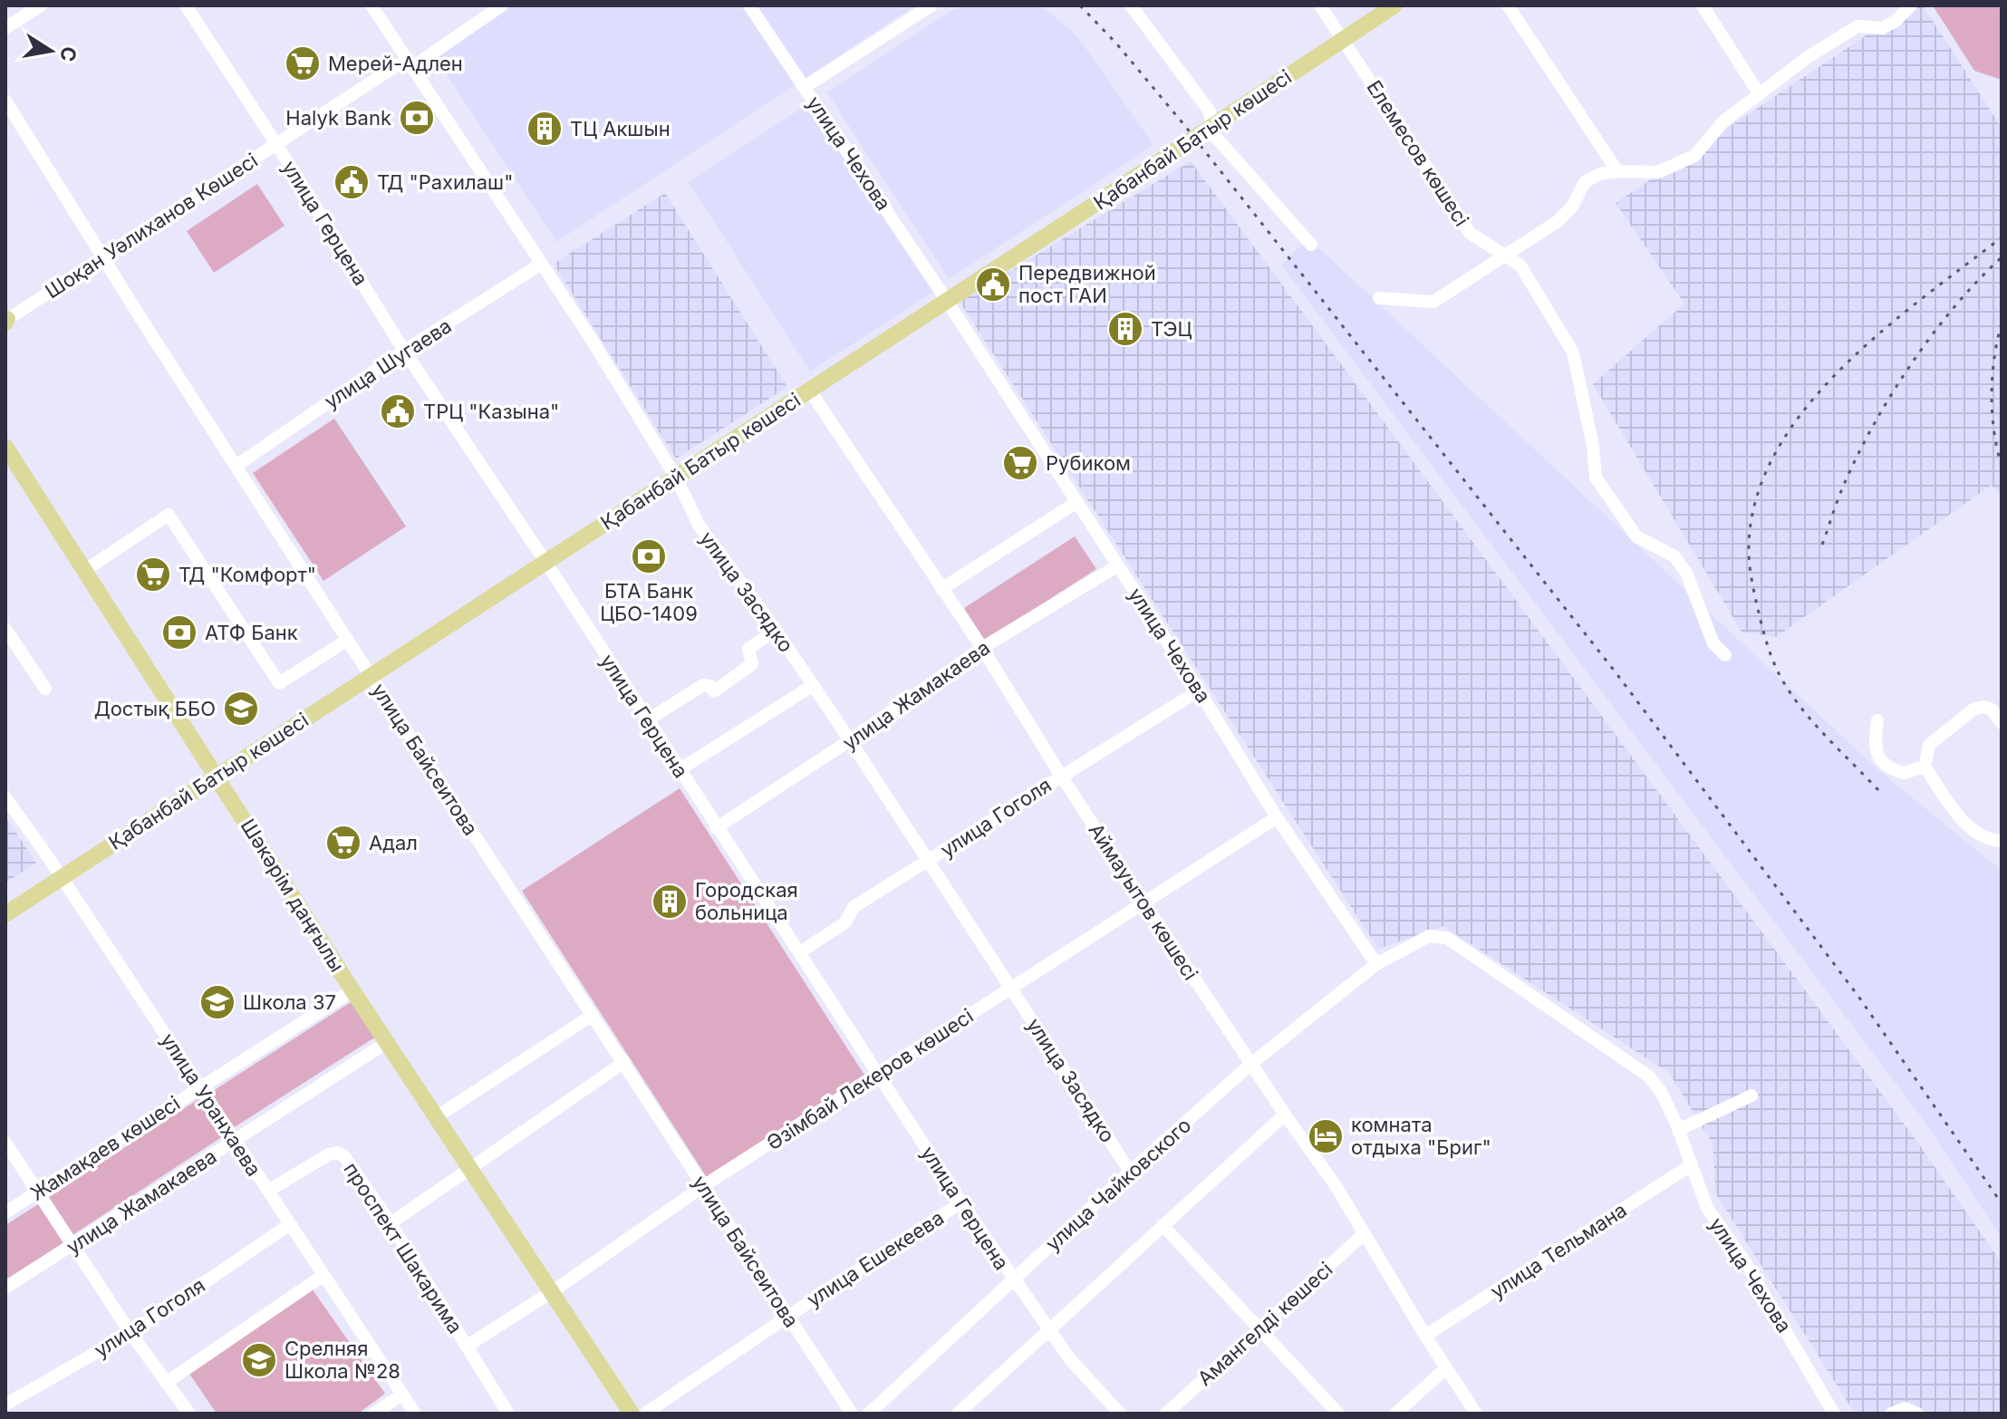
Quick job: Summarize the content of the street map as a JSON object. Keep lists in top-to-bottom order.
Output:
{
  "streets": {
    "main road": ["Қабанбай Батыр көшесі", "Шәкәрім даңғылы"],
    "street": [
      "улица Чехова",
      "Елемесов көшесі",
      "улица Герцена",
      "Шоқан Уәлиханов Көшесі",
      "улица Шугаева",
      "улица Засядко",
      "улица Жамакаева",
      "улица Байсеитова",
      "улица Гоголя",
      "Аймауытов көшесі",
      "Әзімбай Лекеров көшесі",
      "улица Уранхаева",
      "Жамақаев көшесі",
      "улица Чайковского",
      "проспект Шакарима",
      "улица Тельмана",
      "улица Ешекеева",
      "Амангелді көшесі"
    ]
  },
  "crossings": [
    ["Қабанбай Батыр көшесі", "улица Чехова"],
    ["Қабанбай Батыр көшесі", "Елемесов көшесі"],
    ["Қабанбай Батыр көшесі", "улица Герцена"],
    ["Қабанбай Батыр көшесі", "улица Засядко"],
    ["Қабанбай Батыр көшесі", "улица Байсеитова"],
    ["Қабанбай Батыр көшесі", "Шәкәрім даңғылы"],
    ["Қабанбай Батыр көшесі", "Аймауытов көшесі"],
    ["Қабанбай Батыр көшесі", "улица Уранхаева"],
    ["улица Чехова", "улица Жамакаева"],
    ["улица Чехова", "улица Гоголя"],
    ["улица Чехова", "Әзімбай Лекеров көшесі"],
    ["улица Чехова", "улица Чайковского"],
    ["улица Чехова", "улица Тельмана"],
    ["улица Герцена", "Шоқан Уәлиханов Көшесі"],
    ["улица Герцена", "улица Шугаева"],
    ["улица Герцена", "улица Жамакаева"],
    ["улица Герцена", "улица Гоголя"],
    ["улица Герцена", "Әзімбай Лекеров көшесі"],
    ["улица Герцена", "улица Чайковского"],
    ["улица Герцена", "улица Ешекеева"],
    ["Шоқан Уәлиханов Көшесі", "улица Засядко"],
    ["Шоқан Уәлиханов Көшесі", "улица Байсеитова"],
    ["улица Шугаева", "улица Засядко"],
    ["улица Шугаева", "улица Байсеитова"],
    ["улица Засядко", "улица Жамакаева"],
    ["улица Засядко", "улица Гоголя"],
    ["улица Засядко", "Әзімбай Лекеров көшесі"],
    ["улица Засядко", "улица Чайковского"],
    ["улица Жамакаева", "Шәкәрім даңғылы"],
    ["улица Жамакаева", "Аймауытов көшесі"],
    ["улица Жамакаева", "улица Уранхаева"],
    ["улица Байсеитова", "Әзімбай Лекеров көшесі"],
    ["улица Байсеитова", "улица Ешекеева"],
    ["улица Гоголя", "Аймауытов көшесі"],
    ["улица Гоголя", "улица Уранхаева"],
    ["Шәкәрім даңғылы", "Әзімбай Лекеров көшесі"],
    ["Шәкәрім даңғылы", "Жамақаев көшесі"],
    ["Аймауытов көшесі", "Әзімбай Лекеров көшесі"],
    ["Аймауытов көшесі", "улица Чайковского"],
    ["Аймауытов көшесі", "улица Тельмана"],
    ["Аймауытов көшесі", "Амангелді көшесі"],
    ["Әзімбай Лекеров көшесі", "проспект Шакарима"],
    ["улица Уранхаева", "Жамақаев көшесі"],
    ["улица Уранхаева", "проспект Шакарима"]
  ],
  "places": {
    "supermarket": [
      "Мерей-Адлен",
      "Рубиком",
      "ТД \"Комфорт\"",
      "Адал"
    ],
    "bank": ["Halyk Bank", "БТА Банк ЦБО-1409", "АТФ Банк"],
    "building": ["ТЦ Акшын", "ТЭЦ", "Городская больница"],
    "public building": ["ТД \"Рахилаш\"", "Передвижной пост ГАИ", "ТРЦ \"Казына\""],
    "school or university": ["Достық ББО", "Школа 37", "Срелняя Школа №28"],
    "hotel": ["комната отдыха \"Бриг\""]
  },
  "north": "right"
}
